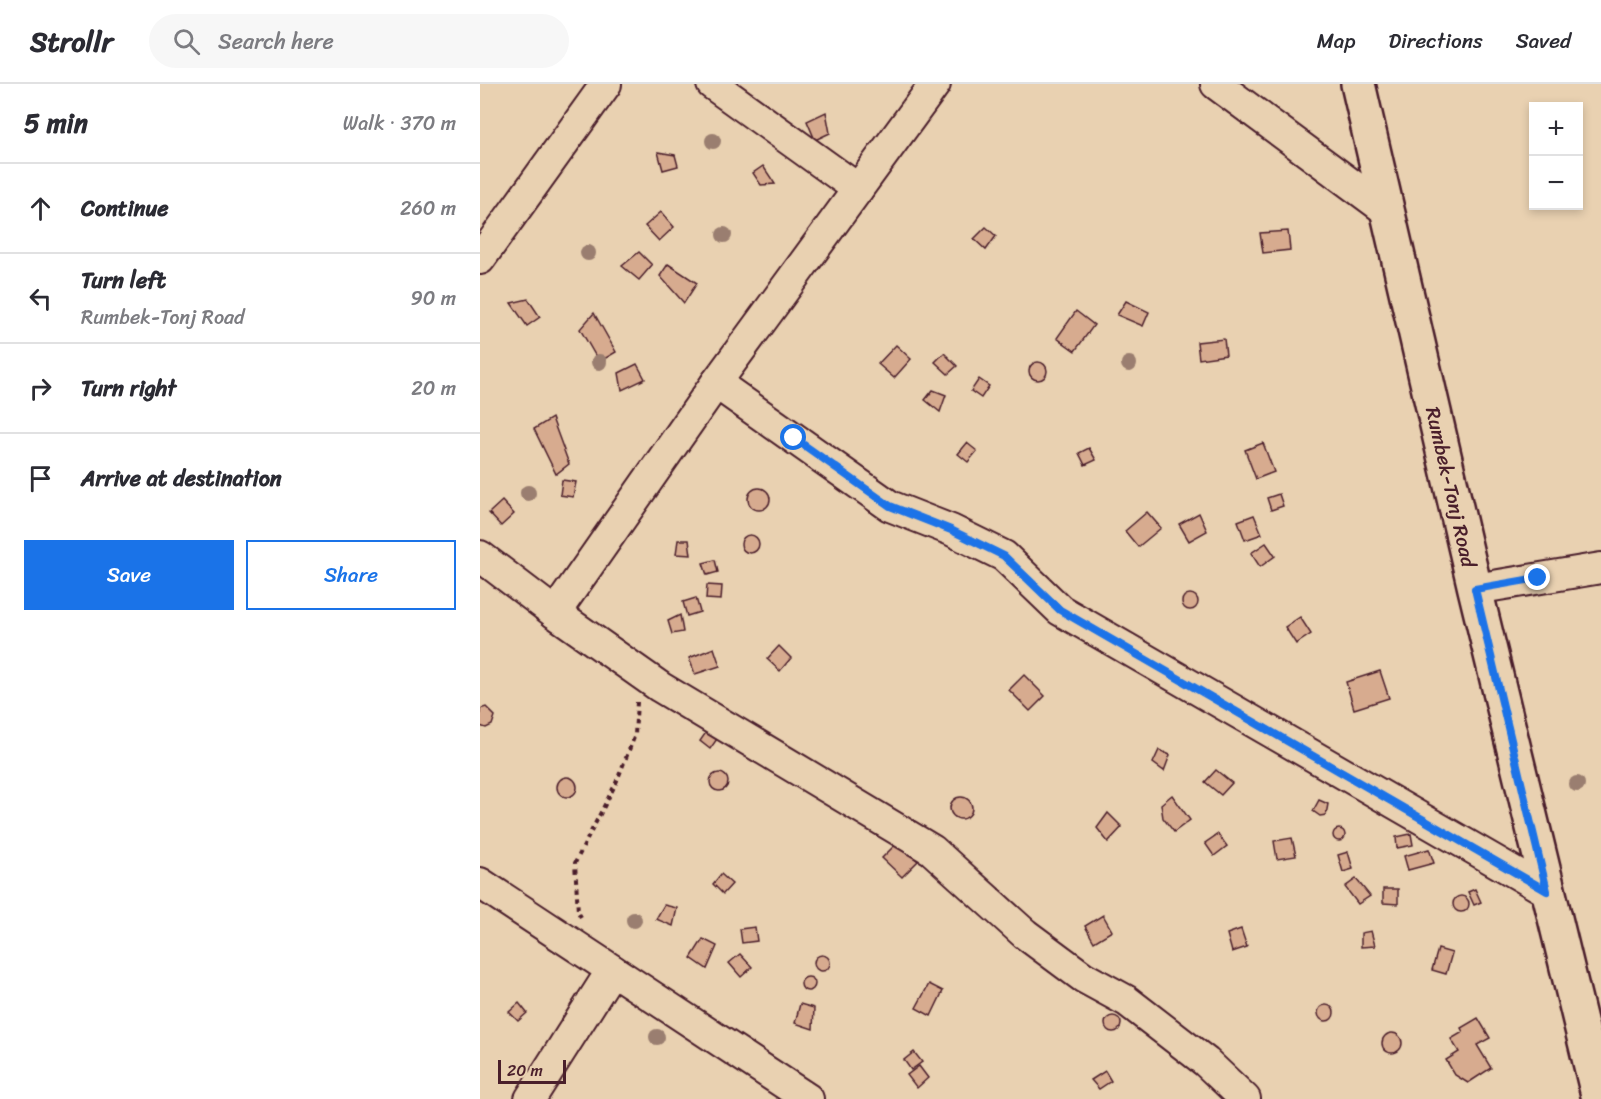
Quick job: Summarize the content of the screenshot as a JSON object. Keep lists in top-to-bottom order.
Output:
{
  "streets": {
    "main road": ["Rumbek-Tonj Road"]
  },
  "scale_bar": "20 m",
  "page": {
    "header": "Strollr",
    "search": "Search here",
    "nav": ["Map", "Directions", "Saved"],
    "heading": ["5 min", "Walk · 370 m"],
    "map_buttons": ["+", "−"],
    "list": [
      ["Continue", "260 m"],
      ["Turn left", "Rumbek-Tonj Road", "90 m"],
      ["Turn right", "20 m"],
      "Arrive at destination"
    ],
    "buttons": ["Save", "Share"],
    "scale": "20 m"
  }
}
